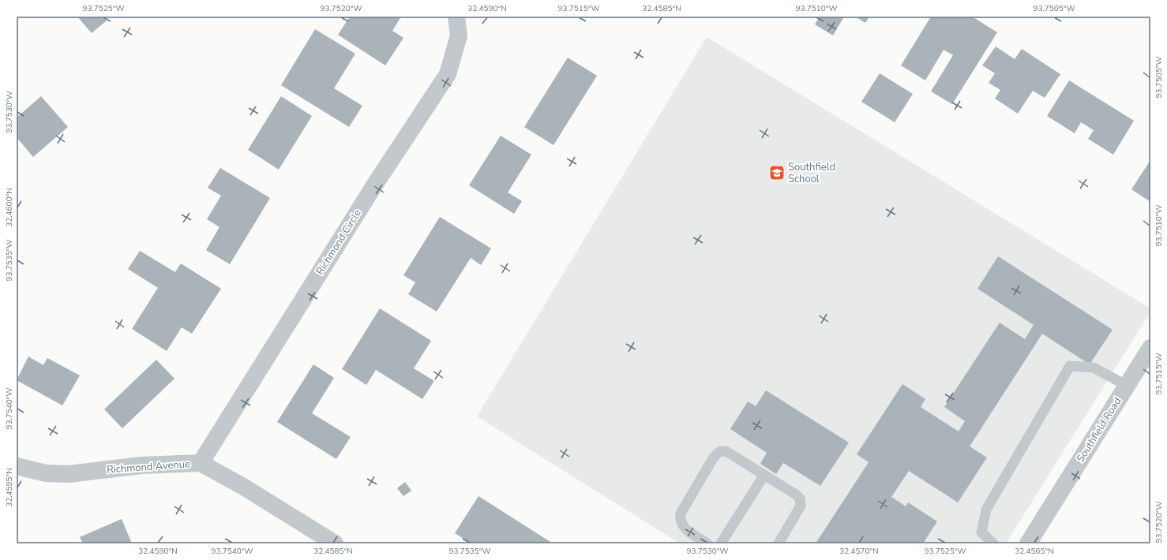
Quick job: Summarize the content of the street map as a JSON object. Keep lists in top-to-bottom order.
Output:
{
  "streets": {
    "street": ["Richmond Circle", "Southfield Road", "Richmond Avenue"]
  },
  "crossings": [
    ["Richmond Circle", "Richmond Avenue"]
  ],
  "places": {
    "school or university": ["Southfield School"]
  },
  "coordinates": [
    "93.7525°W",
    "93.7520°W",
    "32.4590°N",
    "93.7515°W",
    "32.4585°N",
    "93.7510°W",
    "93.7505°W",
    "93.7530°W",
    "32.4600°N",
    "93.7535°W",
    "93.7540°W",
    "32.4595°N",
    "32.4570°N",
    "32.4565°N"
  ]
}
